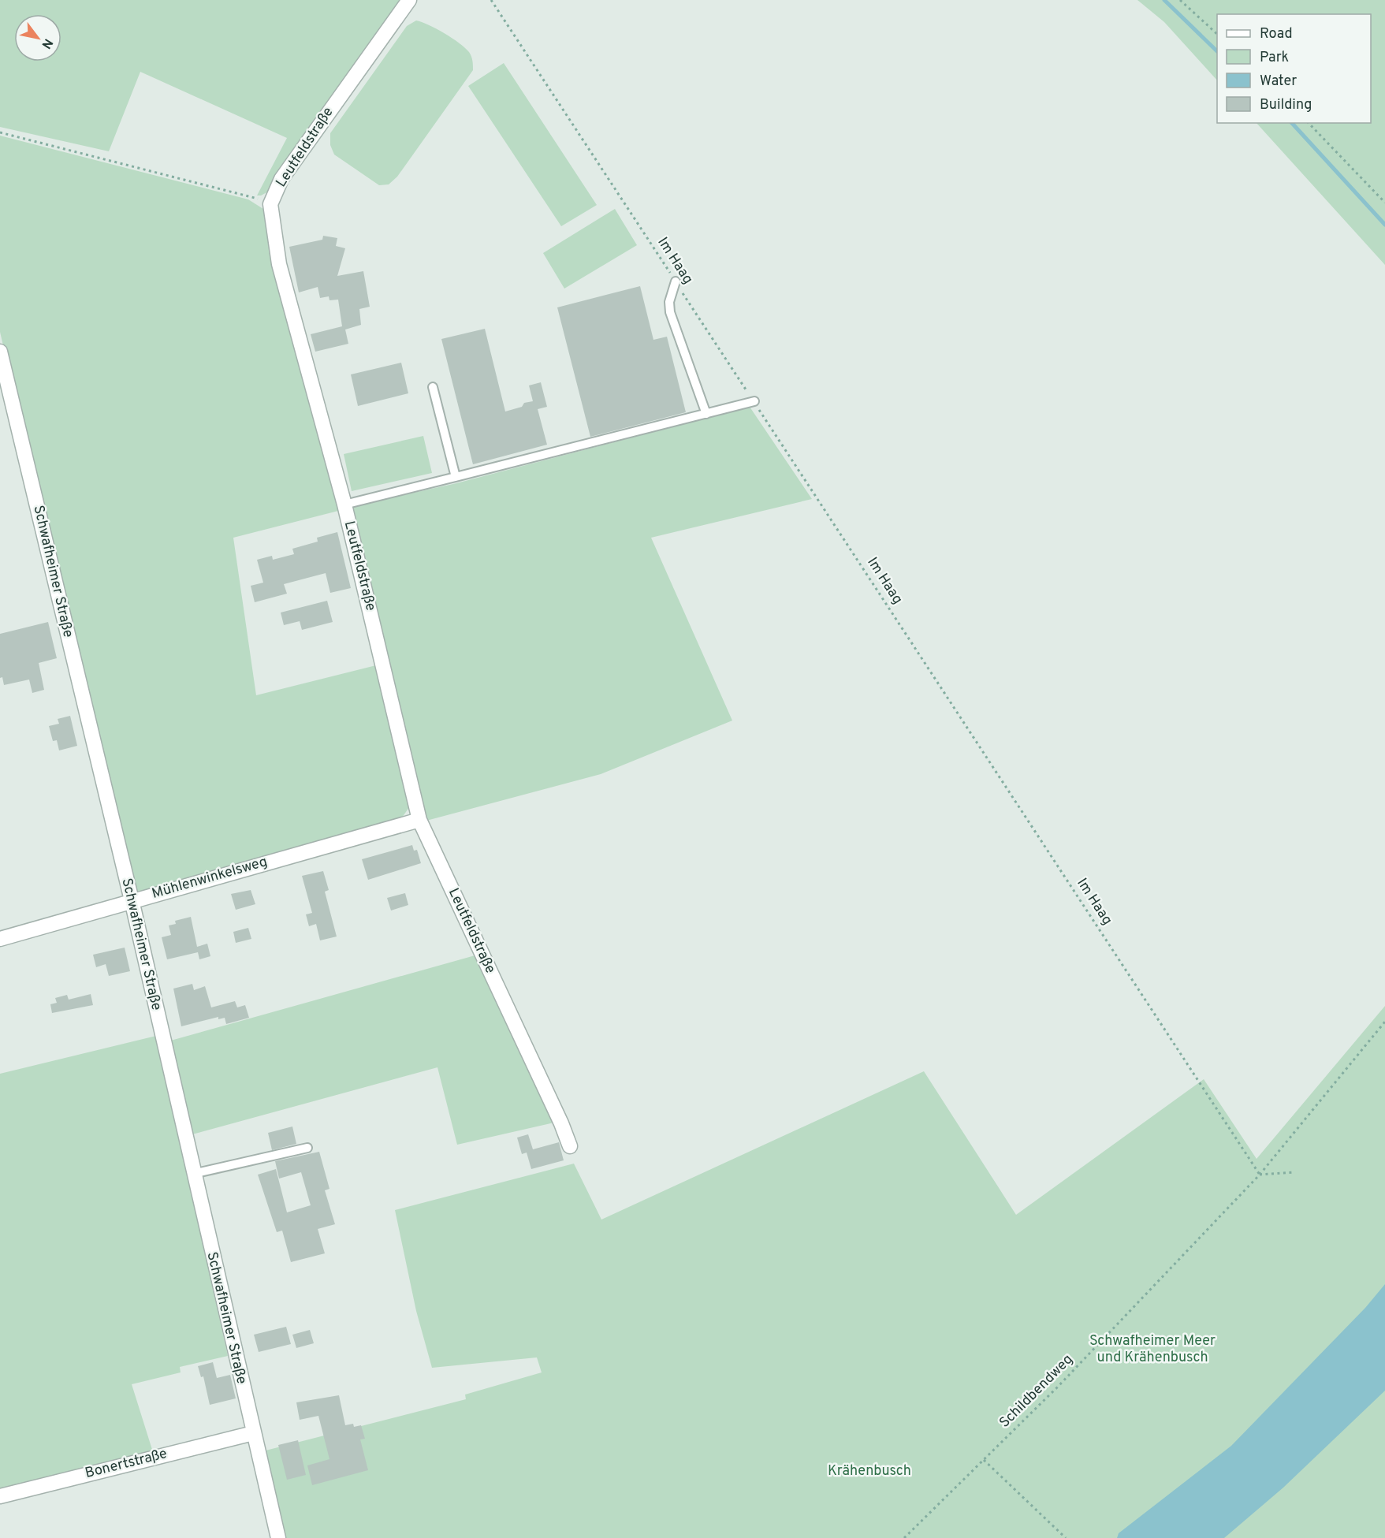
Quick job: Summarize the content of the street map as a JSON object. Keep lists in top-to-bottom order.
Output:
{
  "streets": {
    "street": [
      "Leutfeldstraße",
      "Schwafheimer Straße",
      "Mühlenwinkelsweg",
      "Bonertstraße"
    ],
    "path": ["Im Haag", "Schildbendweg"]
  },
  "crossings": [
    ["Leutfeldstraße", "Mühlenwinkelsweg"],
    ["Im Haag", "Schildbendweg"],
    ["Schwafheimer Straße", "Mühlenwinkelsweg"],
    ["Schwafheimer Straße", "Bonertstraße"]
  ],
  "parks": ["Schwafheimer Meer und Krähenbusch", "Krähenbusch"],
  "legend": [
    "Road",
    "Park",
    "Water",
    "Building"
  ],
  "north": "bottom right"
}
